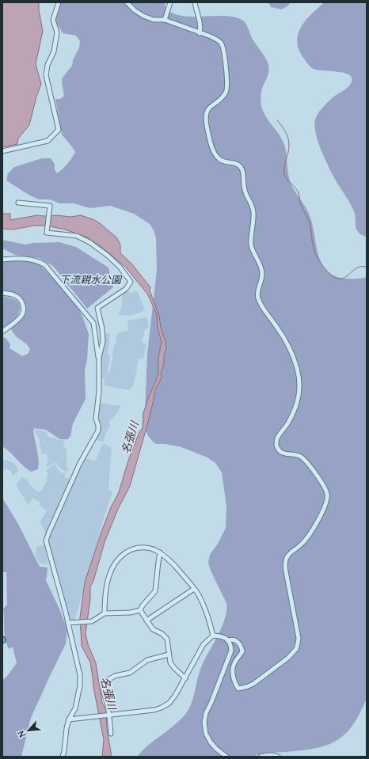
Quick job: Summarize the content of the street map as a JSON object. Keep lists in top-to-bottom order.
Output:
{
  "water": ["名張川"],
  "parks": ["下流親水公園"],
  "north": "bottom left"
}
